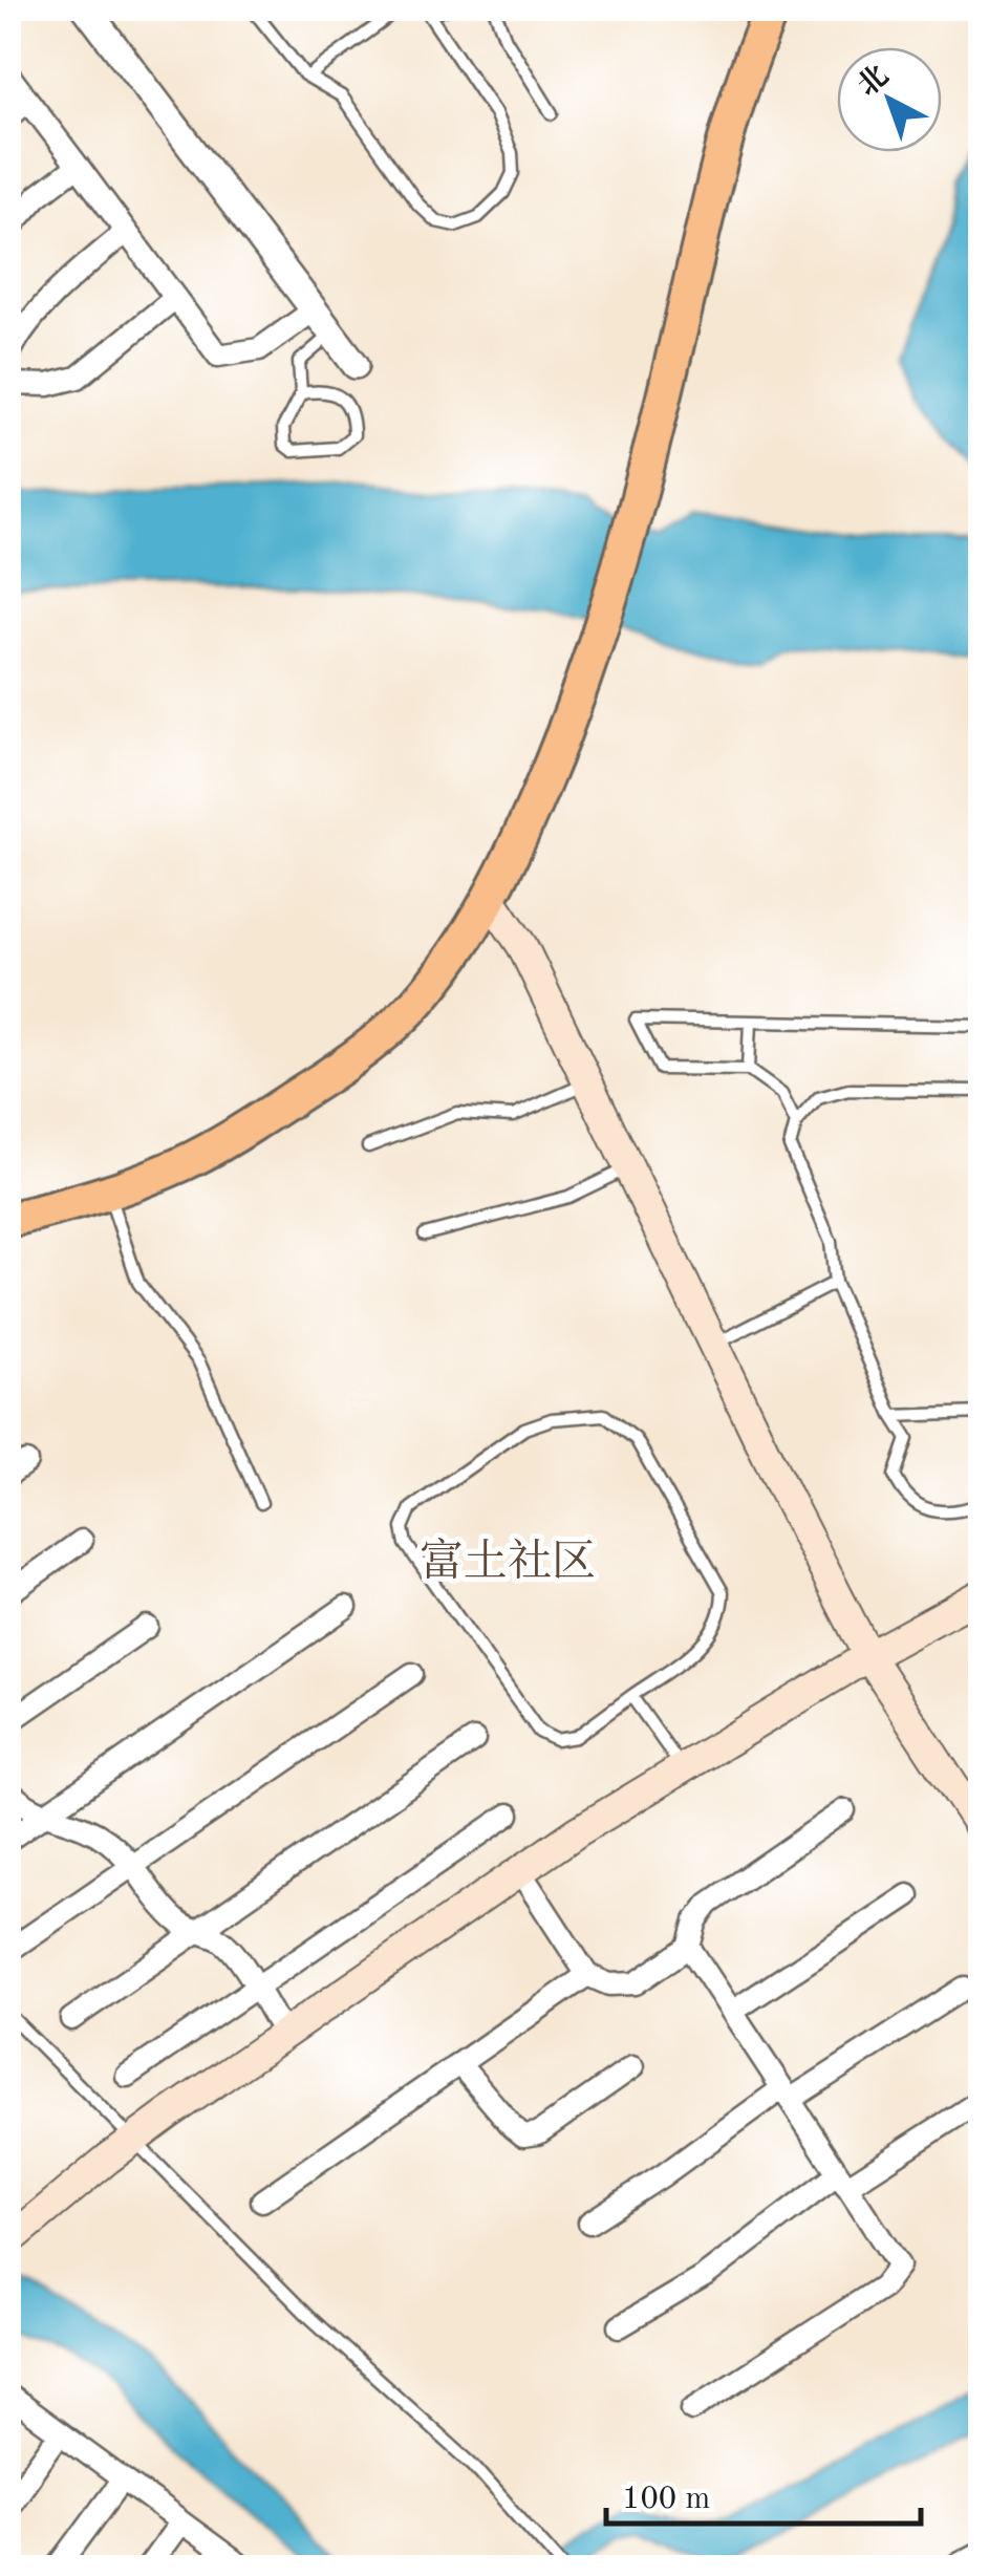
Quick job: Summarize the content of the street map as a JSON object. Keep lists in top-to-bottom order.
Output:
{
  "districts": ["富土社区"],
  "scale_bar": "100 m",
  "north": "top left"
}
